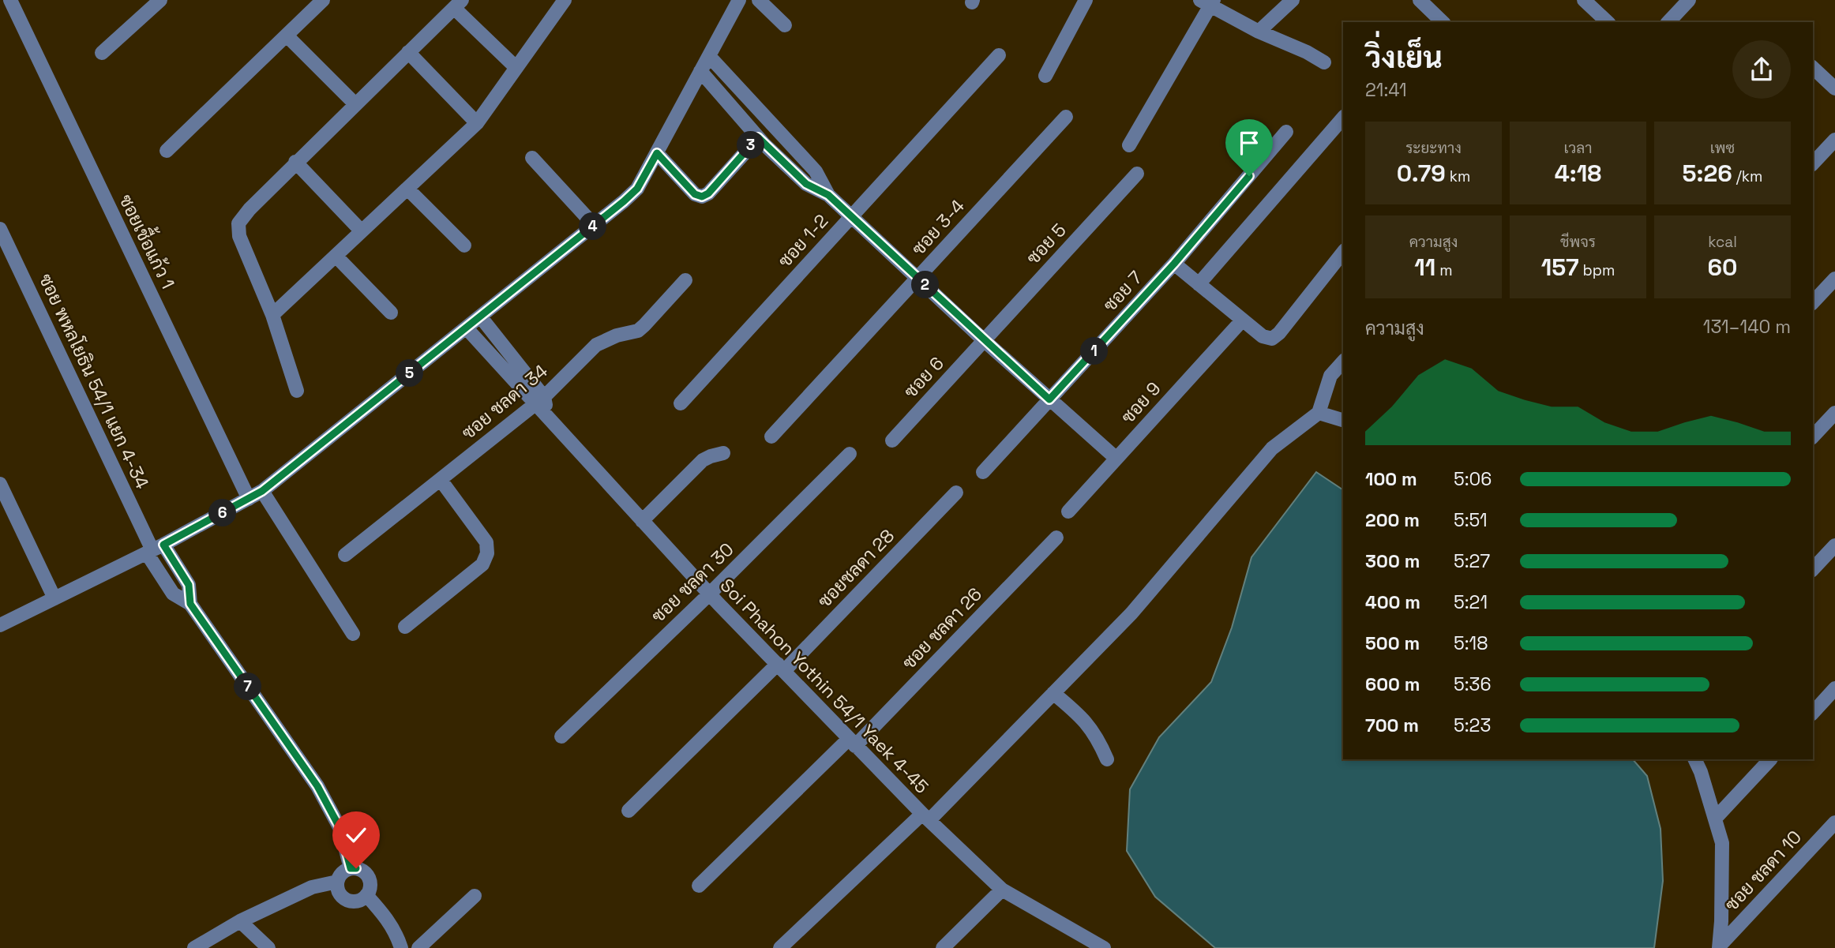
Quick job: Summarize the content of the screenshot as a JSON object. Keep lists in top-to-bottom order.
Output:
{
  "streets": {
    "street": [
      "ซอย 3-4",
      "ซอย 1-2",
      "ซอยเชื้อแก้ว 1",
      "ซอย 5",
      "ซอย 7",
      "ซอย 6",
      "ซอย พหลโยธิน 54/1 แยก 4-34",
      "ซอย ชลดา 34",
      "ซอย 9",
      "ซอยชลดา 28",
      "ซอย ชลดา 30",
      "ซอย ชลดา 26",
      "Soi Phahon Yothin 54/1 Yaek 4-45",
      "ซอย ชลดา 10"
    ]
  },
  "crossings": [
    ["ซอย 5", "ซอย 6"],
    ["ซอย ชลดา 34", "Soi Phahon Yothin 54/1 Yaek 4-45"],
    ["ซอยชลดา 28", "Soi Phahon Yothin 54/1 Yaek 4-45"],
    ["ซอย ชลดา 30", "Soi Phahon Yothin 54/1 Yaek 4-45"],
    ["ซอย ชลดา 26", "Soi Phahon Yothin 54/1 Yaek 4-45"]
  ],
  "page": {
    "heading": ["วิ่งเย็น", "21:41"],
    "stats": [
      ["ระยะทาง", "0.79 km"],
      ["เวลา", "4:18"],
      ["เพซ", "5:26 /km"],
      ["ความสูง", "11 m"],
      ["ชีพจร", "157 bpm"],
      ["kcal", "60"]
    ],
    "pins": [
      "3",
      "4",
      "2",
      "1",
      "5",
      "6",
      "7"
    ],
    "chart": ["ความสูง", "131–140 m"],
    "list": [
      {
        "name": "100 m",
        "note": "5:06"
      },
      {
        "name": "200 m",
        "note": "5:51"
      },
      {
        "name": "300 m",
        "note": "5:27"
      },
      {
        "name": "400 m",
        "note": "5:21"
      },
      {
        "name": "500 m",
        "note": "5:18"
      },
      {
        "name": "600 m",
        "note": "5:36"
      },
      {
        "name": "700 m",
        "note": "5:23"
      }
    ]
  }
}
